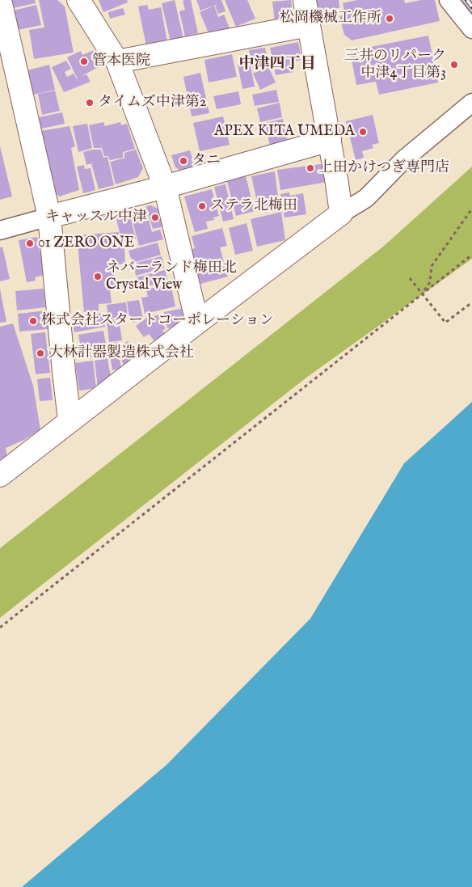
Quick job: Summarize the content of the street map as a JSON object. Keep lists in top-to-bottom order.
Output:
{
  "districts": ["中津四丁目"],
  "places": [
    "松岡機械工作所",
    "管本医院",
    "三井のリパーク 中津4丁目第3",
    "タイムズ中津第2",
    "APEX KITA UMEDA",
    "タニ",
    "上田かけつぎ専門店",
    "ステラ北梅田",
    "キャッスル中津",
    "01 ZERO ONE",
    "ネバーランド梅田北 Crystal View",
    "株式会社スタートコーポレーション",
    "大林計器製造株式会社"
  ]
}
